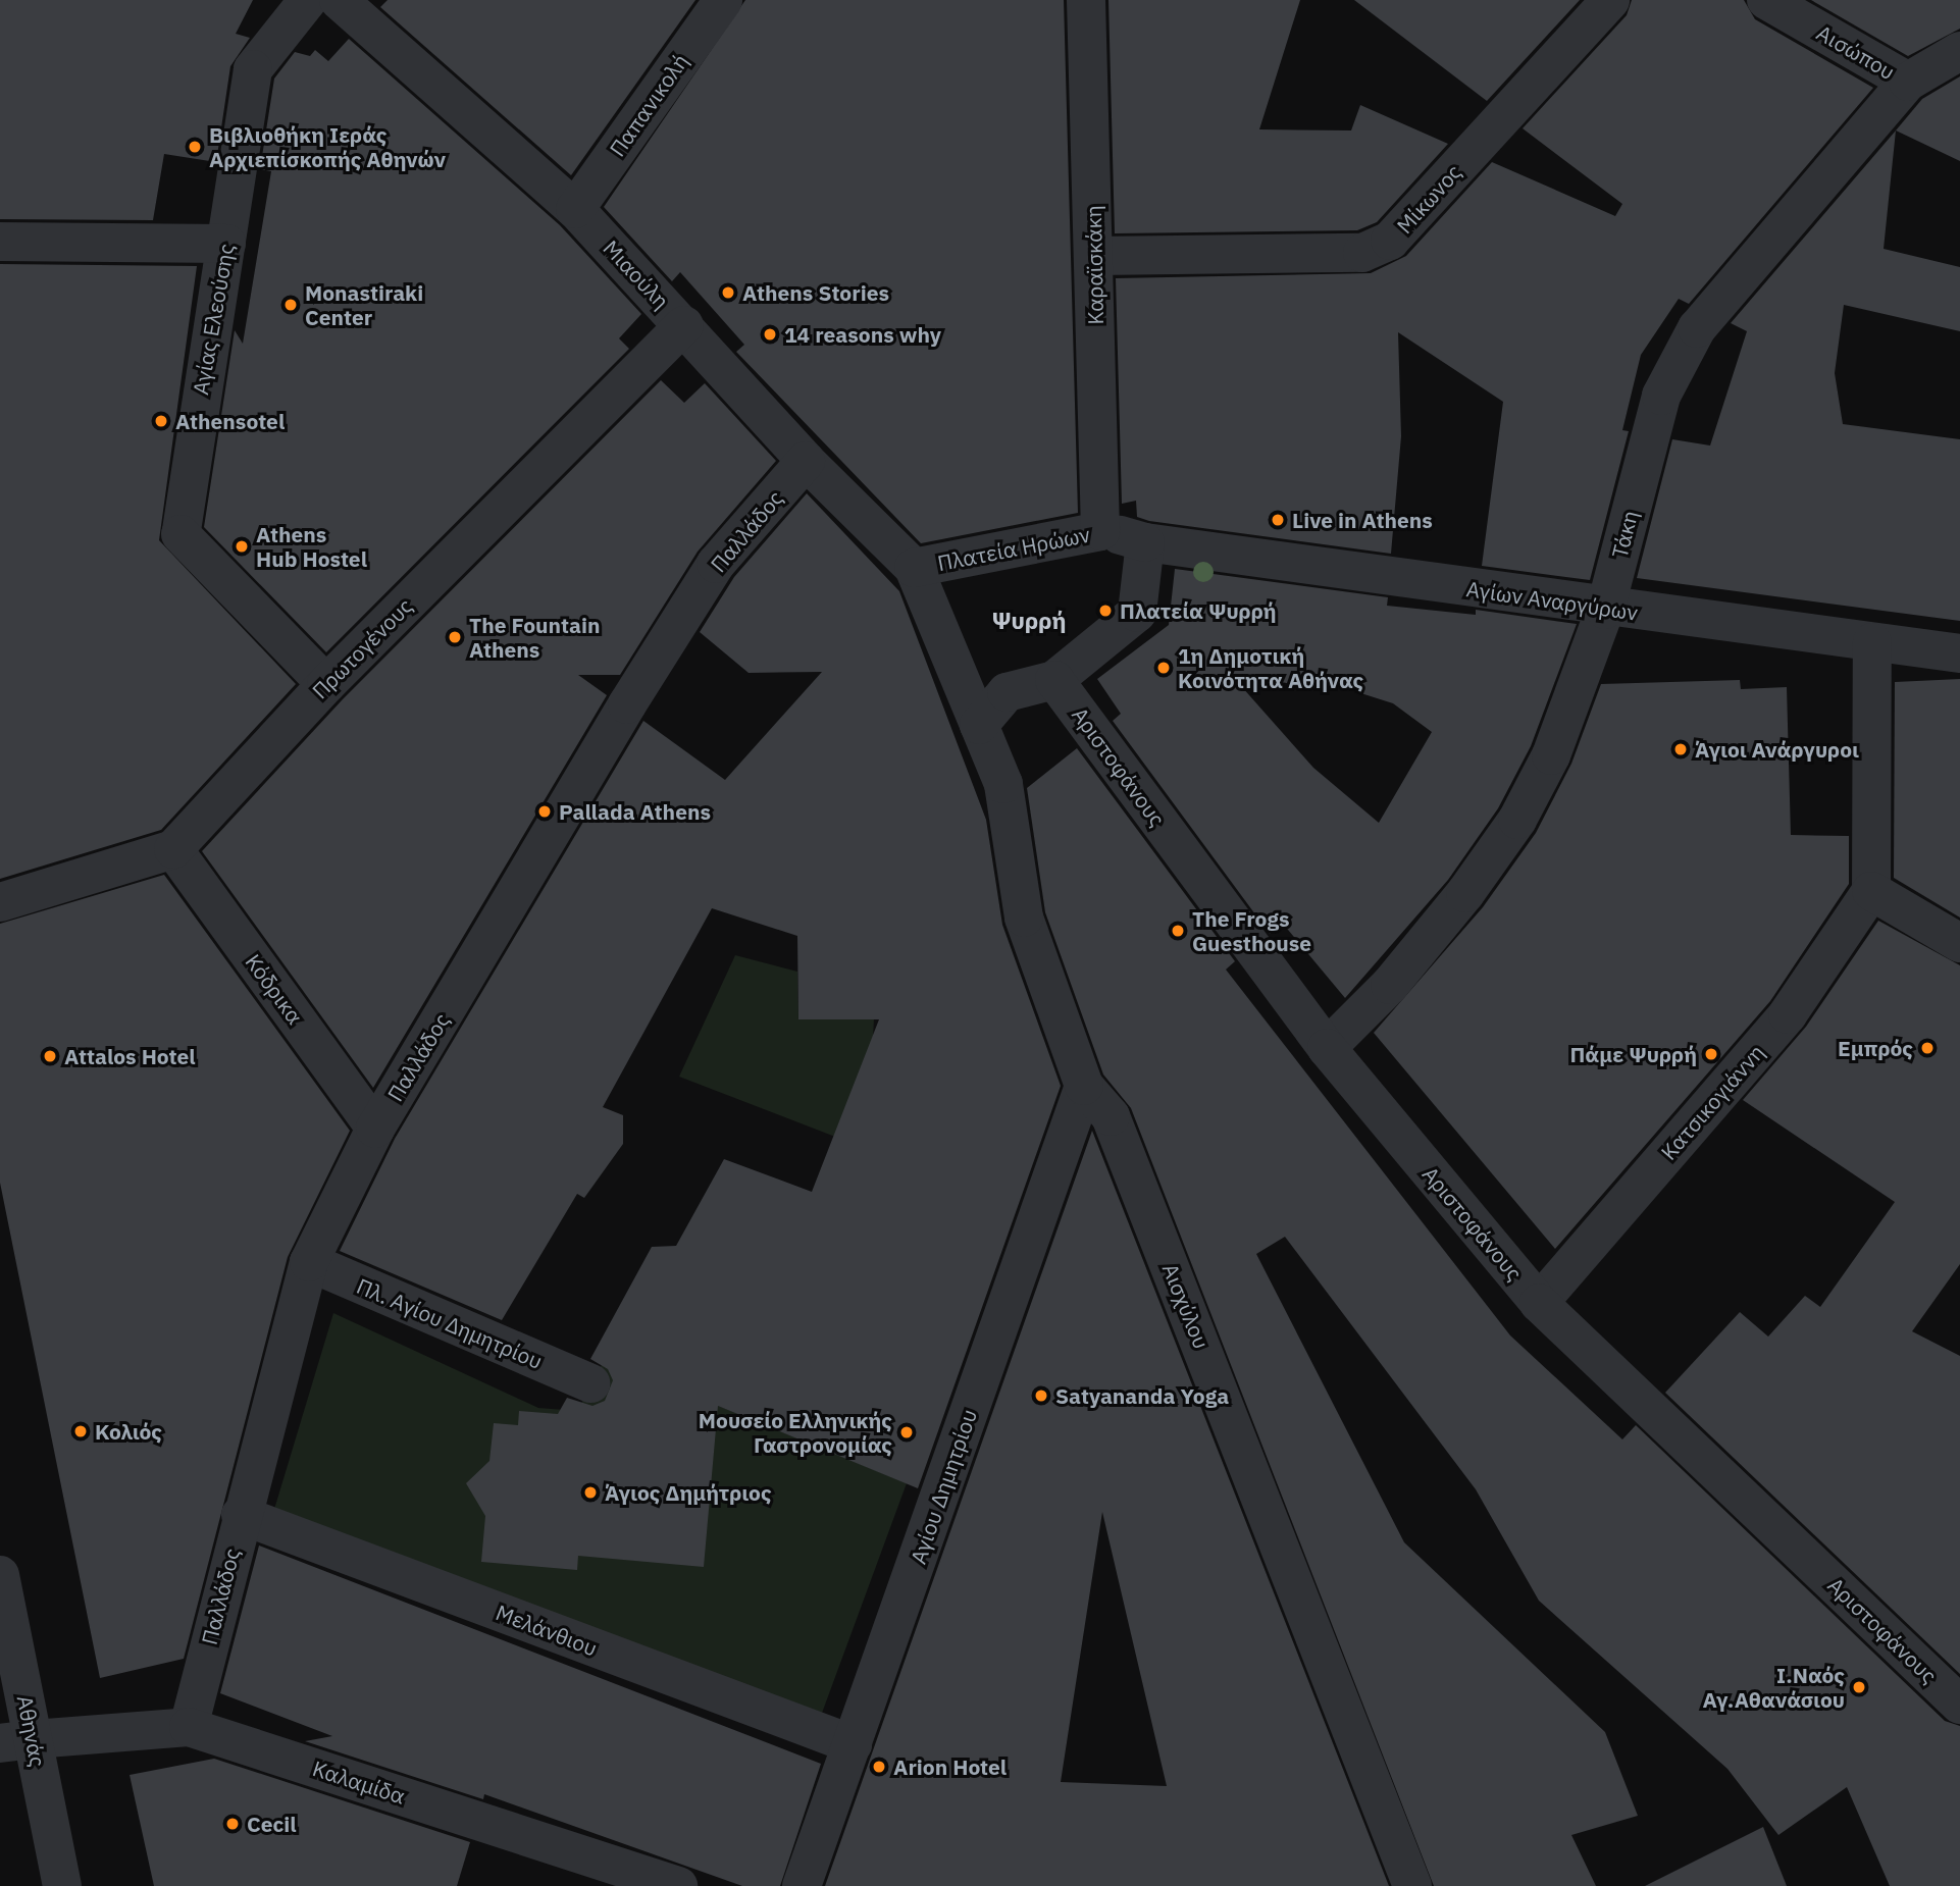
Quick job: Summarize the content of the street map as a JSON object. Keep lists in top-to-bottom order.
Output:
{
  "streets": {
    "street": [
      "Αισώπου",
      "Παπανικολή",
      "Μίκωνος",
      "Καραϊσκάκη",
      "Μιαούλη",
      "Αγίας Ελεούσης",
      "Παλλάδος",
      "Τάκη",
      "Πλατεία Ηρώων",
      "Αγίων Αναργύρων",
      "Πρωτογένους",
      "Αριστοφάνους",
      "Κόδρικα",
      "Κατσικογιάννη",
      "Αισχύλου",
      "Πλ. Αγίου Δημητρίου",
      "Αγίου Δημητρίου",
      "Μελάνθιου",
      "Αθηνάς",
      "Καλαμίδα"
    ]
  },
  "crossings": [
    ["Αισώπου", "Τάκη"],
    ["Παπανικολή", "Μιαούλη"],
    ["Μίκωνος", "Καραϊσκάκη"],
    ["Καραϊσκάκη", "Πλατεία Ηρώων"],
    ["Μιαούλη", "Παλλάδος"],
    ["Μιαούλη", "Πλατεία Ηρώων"],
    ["Μιαούλη", "Πρωτογένους"],
    ["Αγίας Ελεούσης", "Πρωτογένους"],
    ["Παλλάδος", "Κόδρικα"],
    ["Παλλάδος", "Πλ. Αγίου Δημητρίου"],
    ["Παλλάδος", "Μελάνθιου"],
    ["Παλλάδος", "Καλαμίδα"],
    ["Τάκη", "Αγίων Αναργύρων"],
    ["Τάκη", "Αριστοφάνους"],
    ["Πλατεία Ηρώων", "Αγίων Αναργύρων"],
    ["Πλατεία Ηρώων", "Αισχύλου"],
    ["Πρωτογένους", "Κόδρικα"],
    ["Αριστοφάνους", "Κατσικογιάννη"],
    ["Αισχύλου", "Αγίου Δημητρίου"],
    ["Αγίου Δημητρίου", "Μελάνθιου"],
    ["Αθηνάς", "Καλαμίδα"]
  ],
  "districts": ["Ψυρρή"],
  "places": [
    "Βιβλιοθήκη Ιεράς Αρχιεπίσκοπής Αθηνών",
    "Athens Stories",
    "Monastiraki Center",
    "14 reasons why",
    "Athensotel",
    "Live in Athens",
    "Athens Hub Hostel",
    "Πλατεία Ψυρρή",
    "The Fountain Athens",
    "1η Δημοτική Κοινότητα Αθήνας",
    "Άγιοι Ανάργυροι",
    "Pallada Athens",
    "The Frogs Guesthouse",
    "Εμπρός",
    "Πάμε Ψυρρή",
    "Attalos Hotel",
    "Satyananda Yoga",
    "Κολιός",
    "Μουσείο Ελληνικής Γαστρονομίας",
    "Άγιος Δημήτριος",
    "Ι.Ναός Αγ.Αθανάσιου",
    "Arion Hotel",
    "Cecil"
  ]
}
